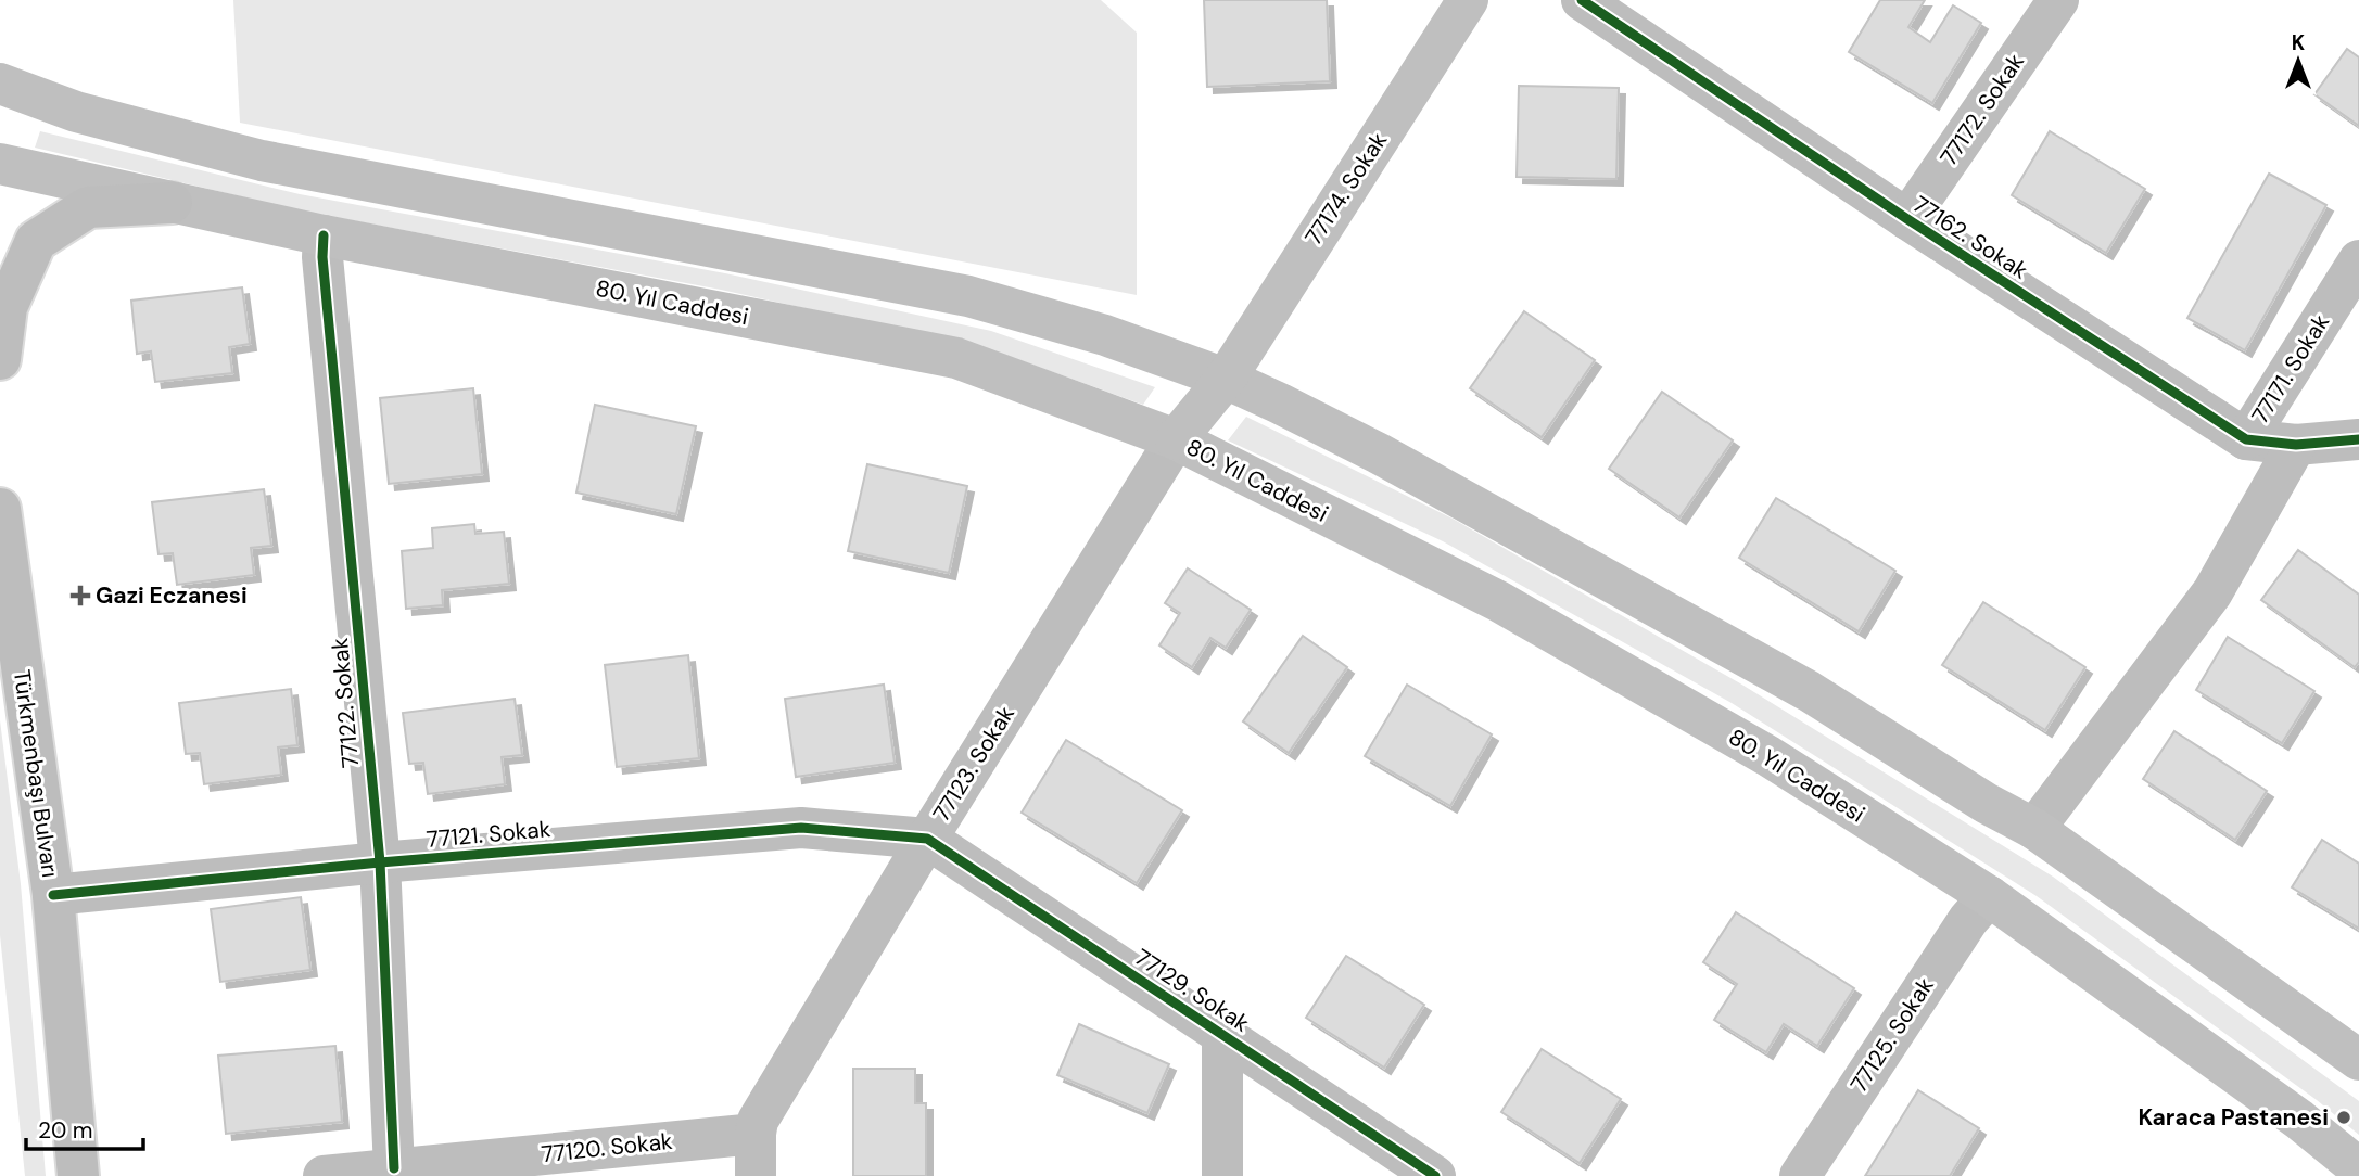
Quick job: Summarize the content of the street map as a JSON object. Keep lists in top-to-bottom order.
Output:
{
  "streets": {
    "main road": ["77174. Sokak", "80. Yıl Caddesi"],
    "street": [
      "77172. Sokak",
      "77162. Sokak",
      "77171. Sokak",
      "77122. Sokak",
      "77123. Sokak",
      "Türkmenbaşı Bulvarı",
      "77121. Sokak",
      "77129. Sokak",
      "77125. Sokak",
      "77120. Sokak"
    ]
  },
  "crossings": [
    ["77172. Sokak", "77162. Sokak"],
    ["77174. Sokak", "80. Yıl Caddesi"],
    ["77174. Sokak", "77123. Sokak"],
    ["77162. Sokak", "77171. Sokak"],
    ["80. Yıl Caddesi", "77122. Sokak"],
    ["80. Yıl Caddesi", "77123. Sokak"],
    ["80. Yıl Caddesi", "77125. Sokak"],
    ["77122. Sokak", "77121. Sokak"],
    ["77122. Sokak", "77120. Sokak"],
    ["77123. Sokak", "77121. Sokak"],
    ["77123. Sokak", "77129. Sokak"],
    ["77123. Sokak", "77120. Sokak"],
    ["Türkmenbaşı Bulvarı", "77121. Sokak"],
    ["77121. Sokak", "77129. Sokak"]
  ],
  "places": {
    "health": ["Gazi Eczanesi"],
    "other": ["Karaca Pastanesi"]
  },
  "scale_bar": "20 m",
  "north": "top"
}
